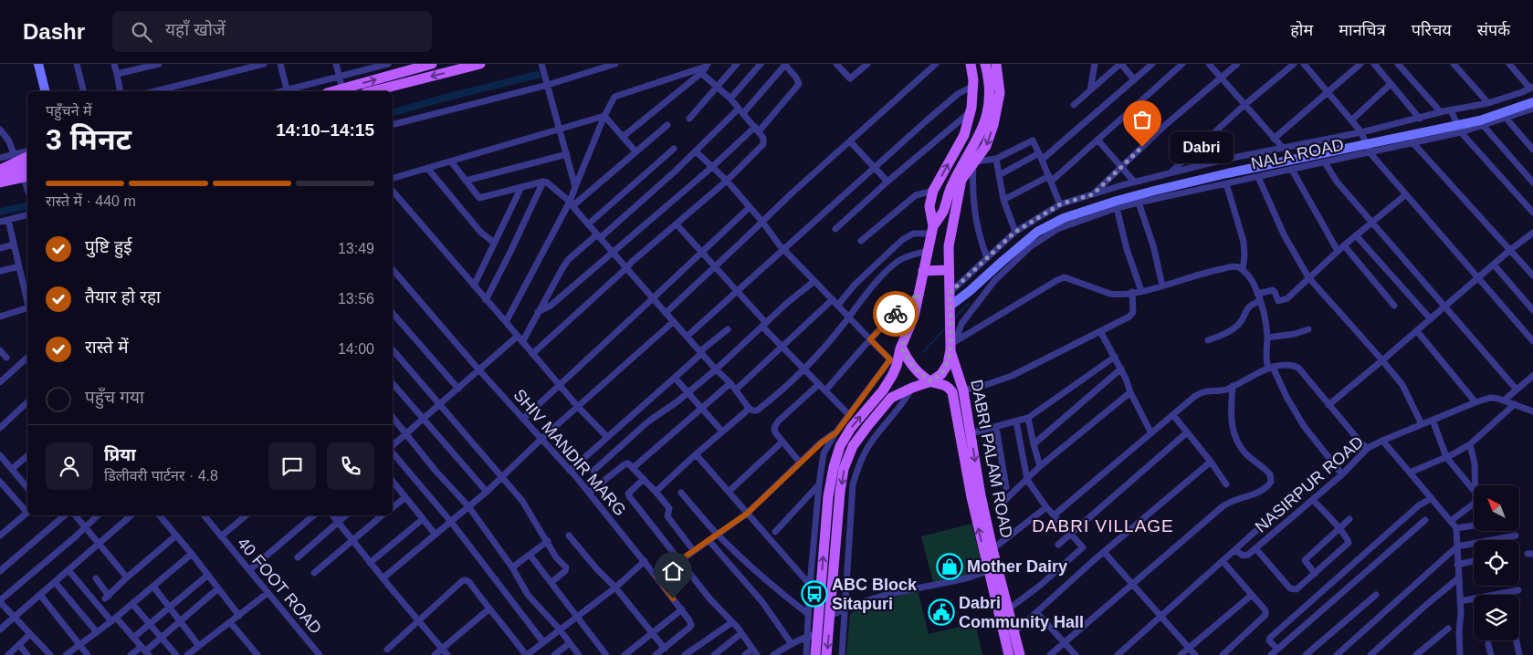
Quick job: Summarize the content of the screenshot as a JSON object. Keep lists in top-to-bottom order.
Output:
{
  "streets": {
    "main road": ["DABRI PALAM ROAD"],
    "street": [
      "NALA ROAD",
      "SHIV MANDIR MARG",
      "NASIRPUR ROAD",
      "40 FOOT ROAD"
    ]
  },
  "crossings": [
    ["NALA ROAD", "DABRI PALAM ROAD"]
  ],
  "districts": ["DABRI VILLAGE"],
  "places": {
    "other": ["Dabri"],
    "shop": ["Mother Dairy"],
    "bus stop": ["ABC Block Sitapuri"],
    "public building": ["Dabri Community Hall"]
  },
  "north": "top left",
  "page": {
    "header": "Dashr",
    "search": "यहाँ खोजें",
    "nav": [
      "होम",
      "मानचित्र",
      "परिचय",
      "संपर्क"
    ],
    "heading": ["3 मिनट", "पहुँचने में", "14:10–14:15"],
    "panel": ["प्रिया", "डिलीवरी पार्टनर · 4.8"],
    "bubble": "Dabri",
    "bar": "रास्ते में · 440 m",
    "list": [
      ["पुष्टि हुई", "13:49"],
      ["तैयार हो रहा", "13:56"],
      ["रास्ते में", "14:00"],
      "पहुँच गया"
    ]
  }
}
